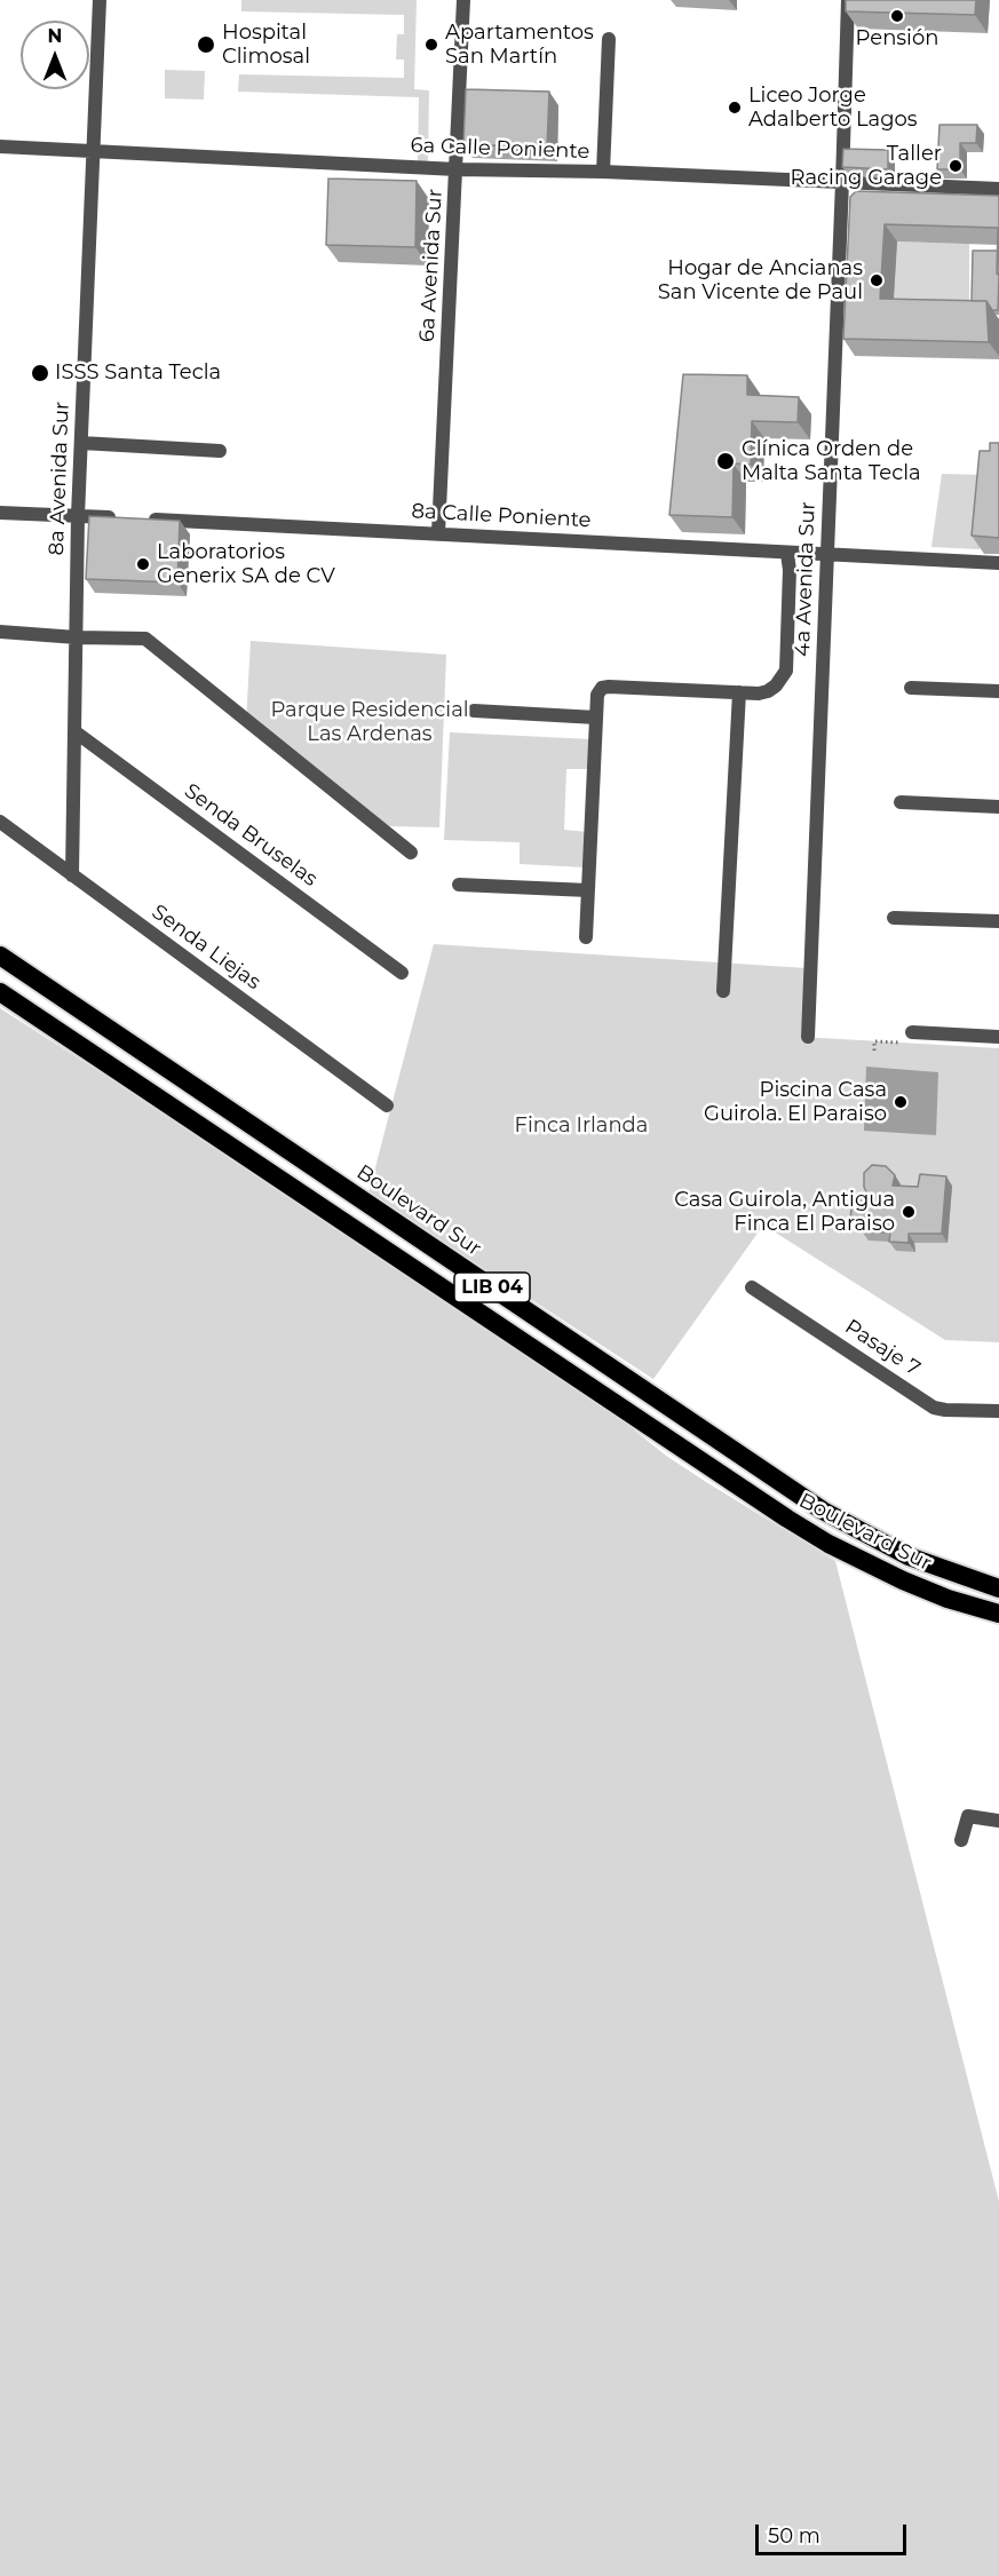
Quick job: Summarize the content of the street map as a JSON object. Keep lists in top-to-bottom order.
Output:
{
  "streets": {
    "highway": ["Boulevard Sur", "LIB 04"],
    "street": [
      "6a Calle Poniente",
      "6a Avenida Sur",
      "8a Avenida Sur",
      "8a Calle Poniente",
      "4a Avenida Sur",
      "Senda Bruselas",
      "Senda Liejas",
      "Pasaje 7"
    ]
  },
  "crossings": [
    ["6a Calle Poniente", "6a Avenida Sur"],
    ["6a Calle Poniente", "8a Avenida Sur"],
    ["6a Calle Poniente", "4a Avenida Sur"],
    ["6a Avenida Sur", "8a Calle Poniente"],
    ["8a Avenida Sur", "Senda Bruselas"],
    ["8a Avenida Sur", "Senda Liejas"],
    ["8a Calle Poniente", "4a Avenida Sur"]
  ],
  "parks": ["Parque Residencial Las Ardenas", "Finca Irlanda"],
  "places": [
    "Pensión",
    "Hospital Climosal",
    "Apartamentos San Martín",
    "Liceo Jorge Adalberto Lagos",
    "Taller Racing Garage",
    "Hogar de Ancianas San Vicente de Paul",
    "ISSS Santa Tecla",
    "Clínica Orden de Malta Santa Tecla",
    "Laboratorios Generix SA de CV",
    "Piscina Casa Guirola. El Paraiso",
    "Casa Guirola, Antigua Finca El Paraiso"
  ],
  "scale_bar": "50 m",
  "north": "top"
}
